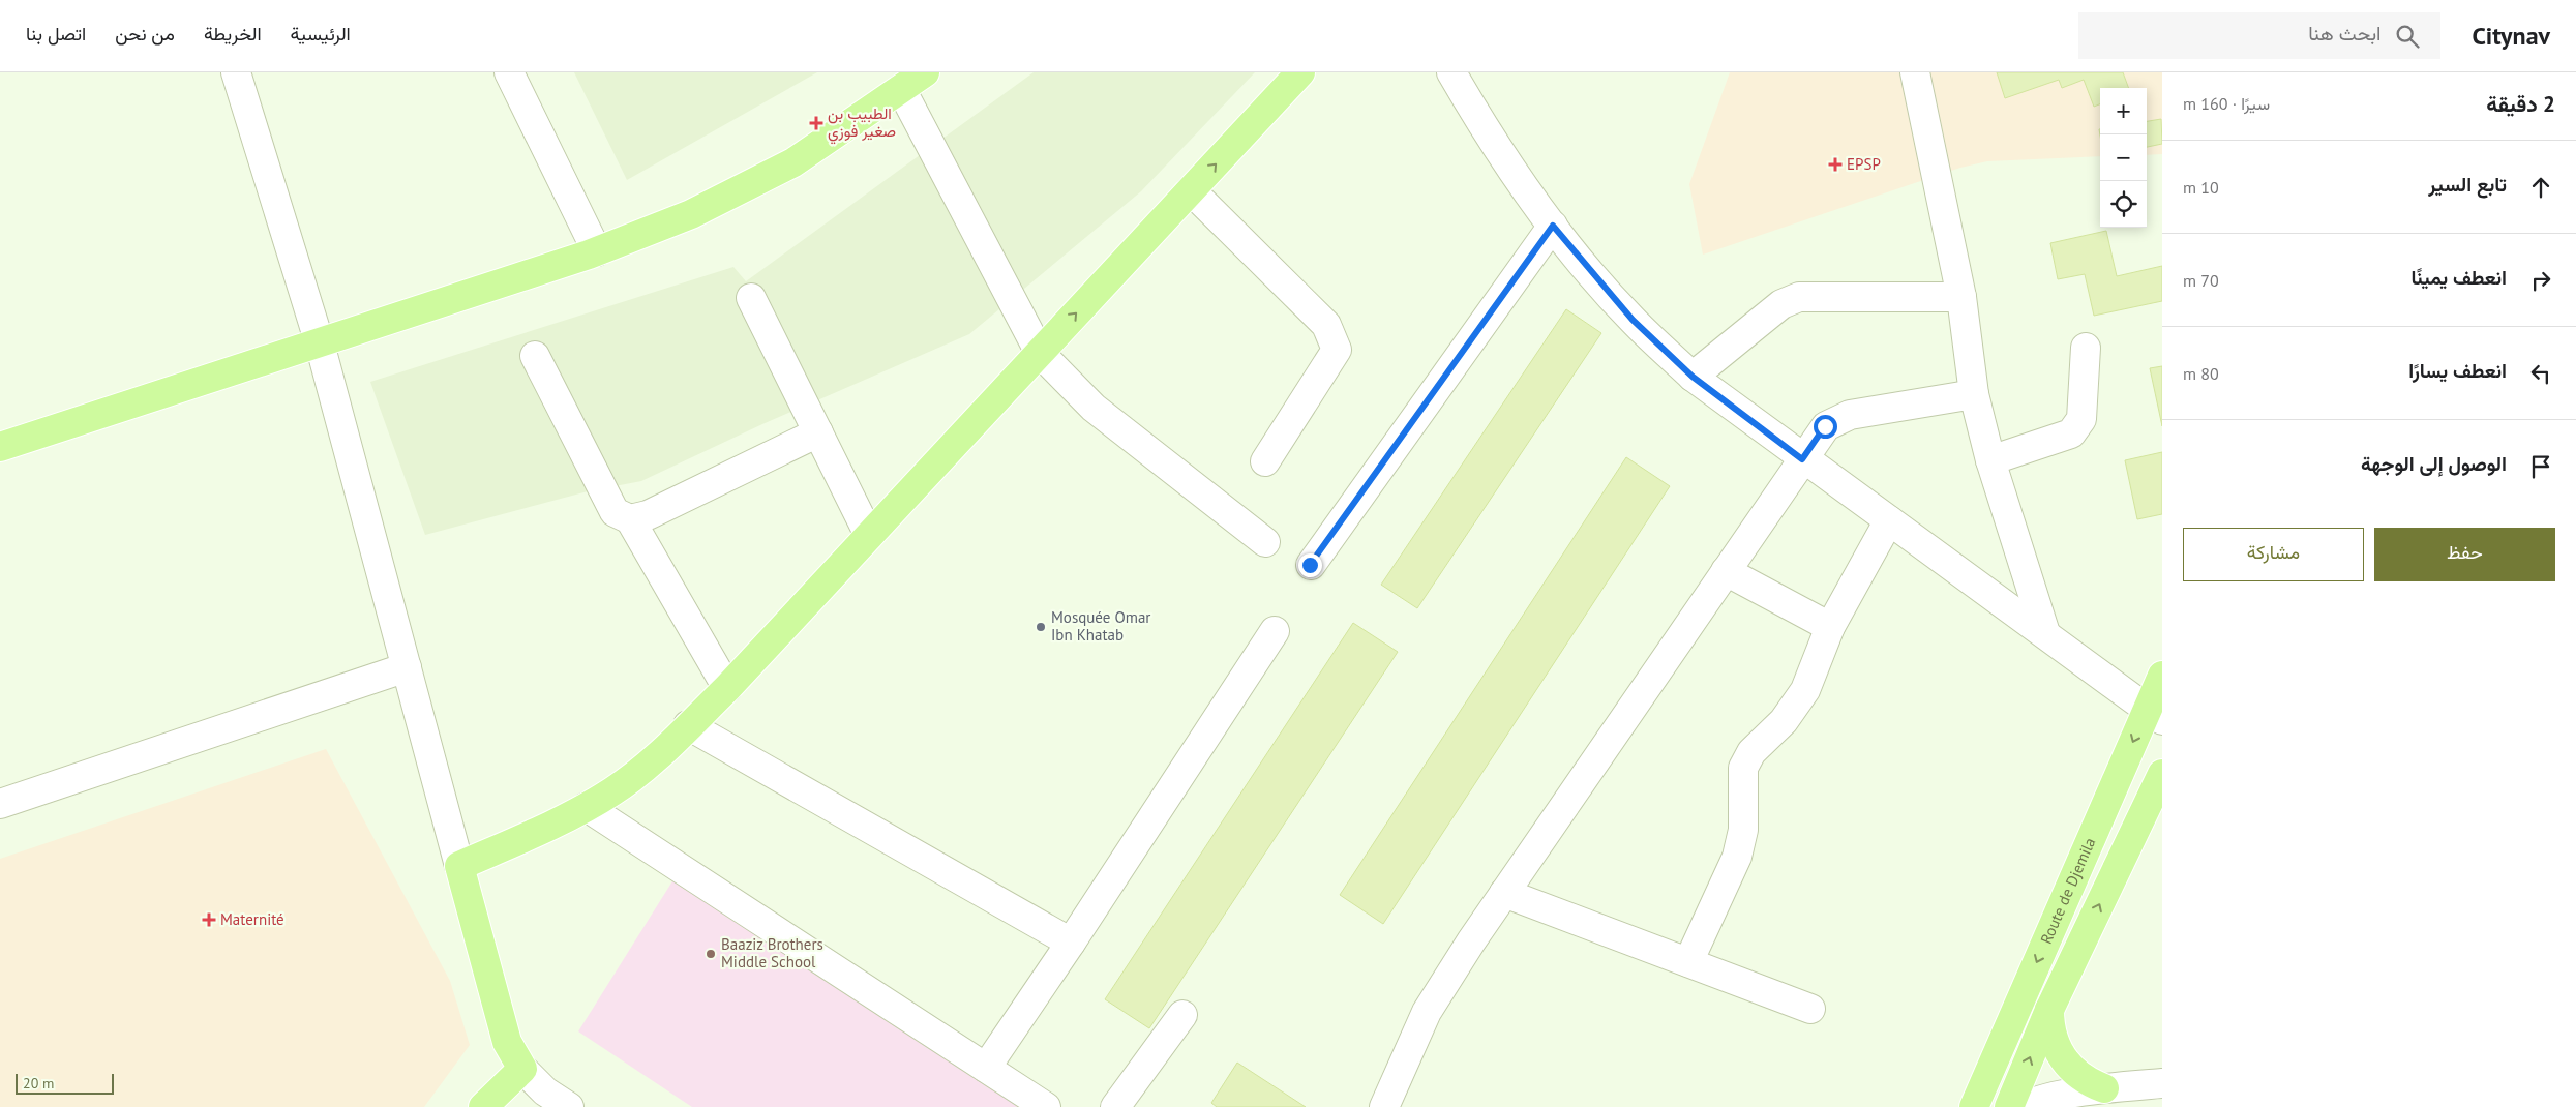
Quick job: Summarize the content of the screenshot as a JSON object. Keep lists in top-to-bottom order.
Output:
{
  "streets": {
    "main road": ["Route de Djemila"]
  },
  "places": {
    "health": ["الطبيب بن صغير فوزي", "EPSP", "Maternité"],
    "other": ["Mosquée Omar Ibn Khatab", "Baaziz Brothers Middle School"]
  },
  "scale_bar": "20 m",
  "page": {
    "header": "Citynav",
    "search": "ابحث هنا",
    "nav": [
      "الرئيسية",
      "الخريطة",
      "من نحن",
      "اتصل بنا"
    ],
    "heading": ["2 دقيقة", "سيرًا · 160 m"],
    "map_buttons": ["+", "−"],
    "list": [
      ["تابع السير", "10 m"],
      ["انعطف يمينًا", "70 m"],
      ["انعطف يسارًا", "80 m"],
      "الوصول إلى الوجهة"
    ],
    "buttons": ["حفظ", "مشاركة"],
    "scale": "20 m"
  }
}
